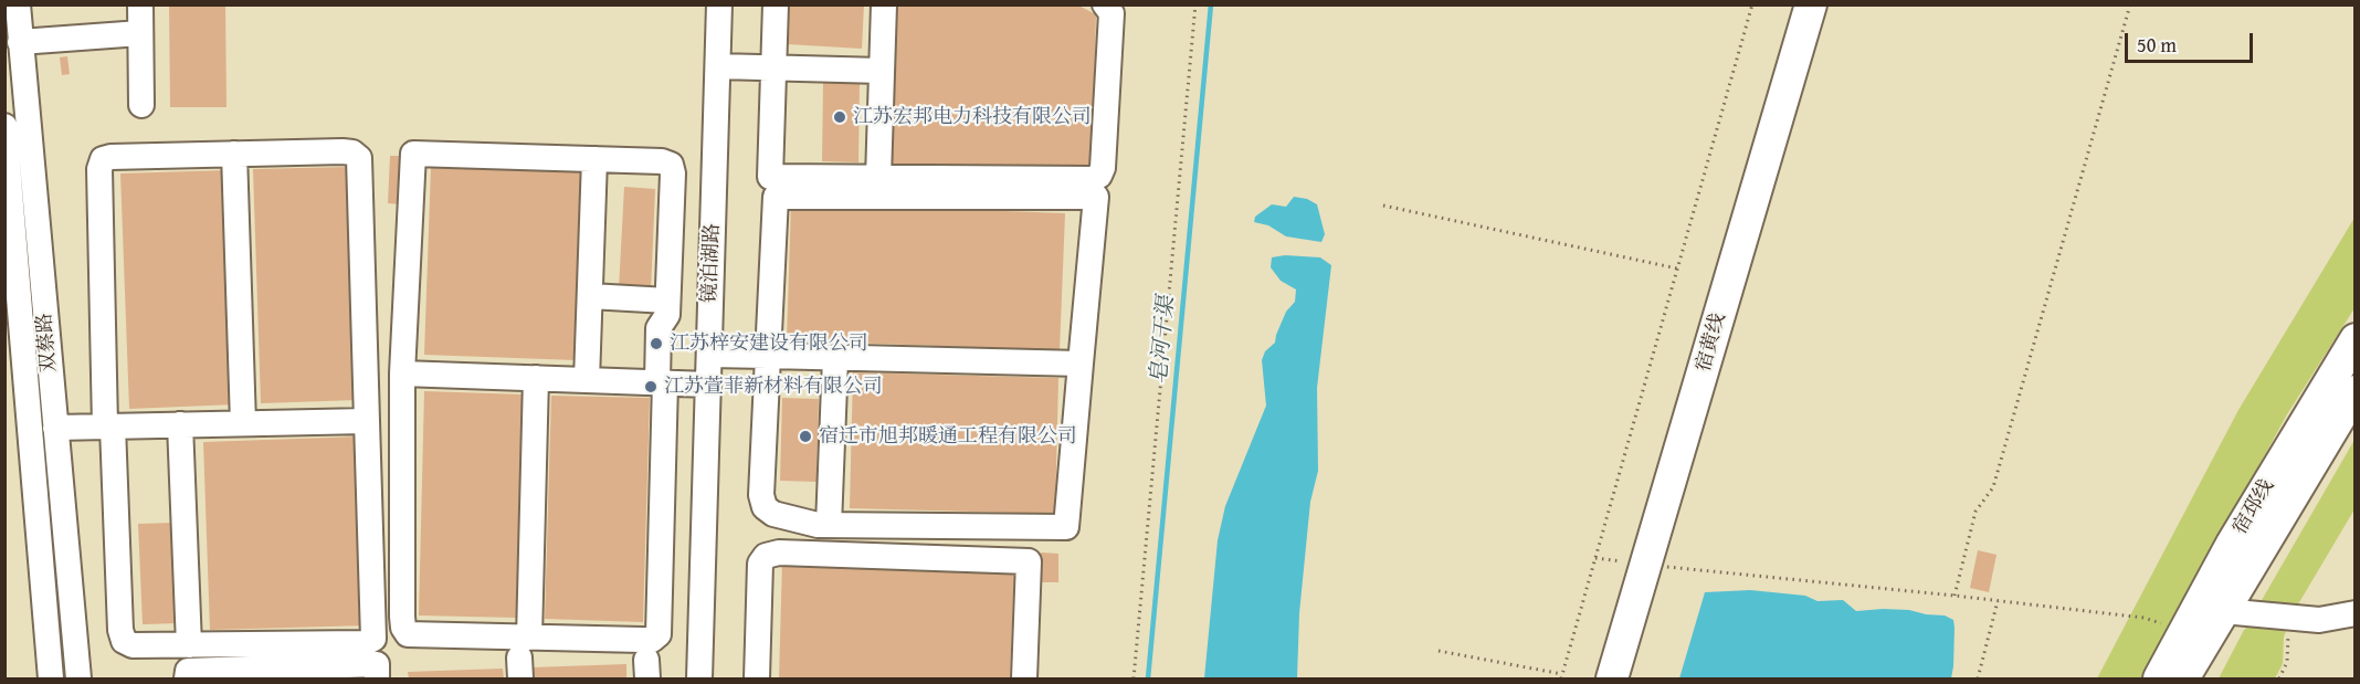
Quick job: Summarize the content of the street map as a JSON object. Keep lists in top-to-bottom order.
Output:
{
  "streets": {
    "main road": ["宿黄线", "宿邳线"],
    "street": ["镜泊湖路", "双蔡路"]
  },
  "water": ["皂河干渠"],
  "places": [
    "江苏宏邦电力科技有限公司",
    "江苏梓安建设有限公司",
    "江苏萱菲新材料有限公司",
    "宿迁市旭邦暖通工程有限公司"
  ],
  "scale_bar": "50 m"
}
